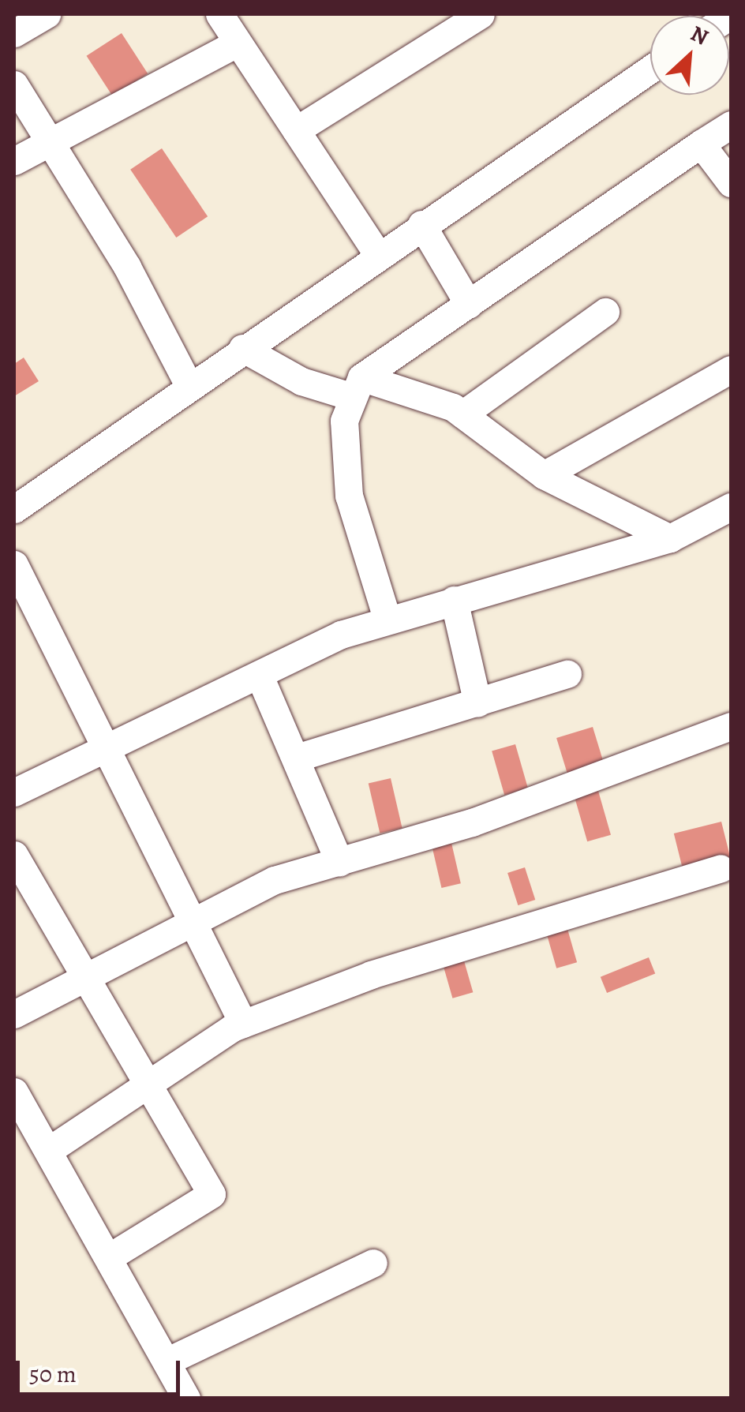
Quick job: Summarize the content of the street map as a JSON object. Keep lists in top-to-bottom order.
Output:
{
  "scale_bar": "50 m",
  "north": "top right"
}
